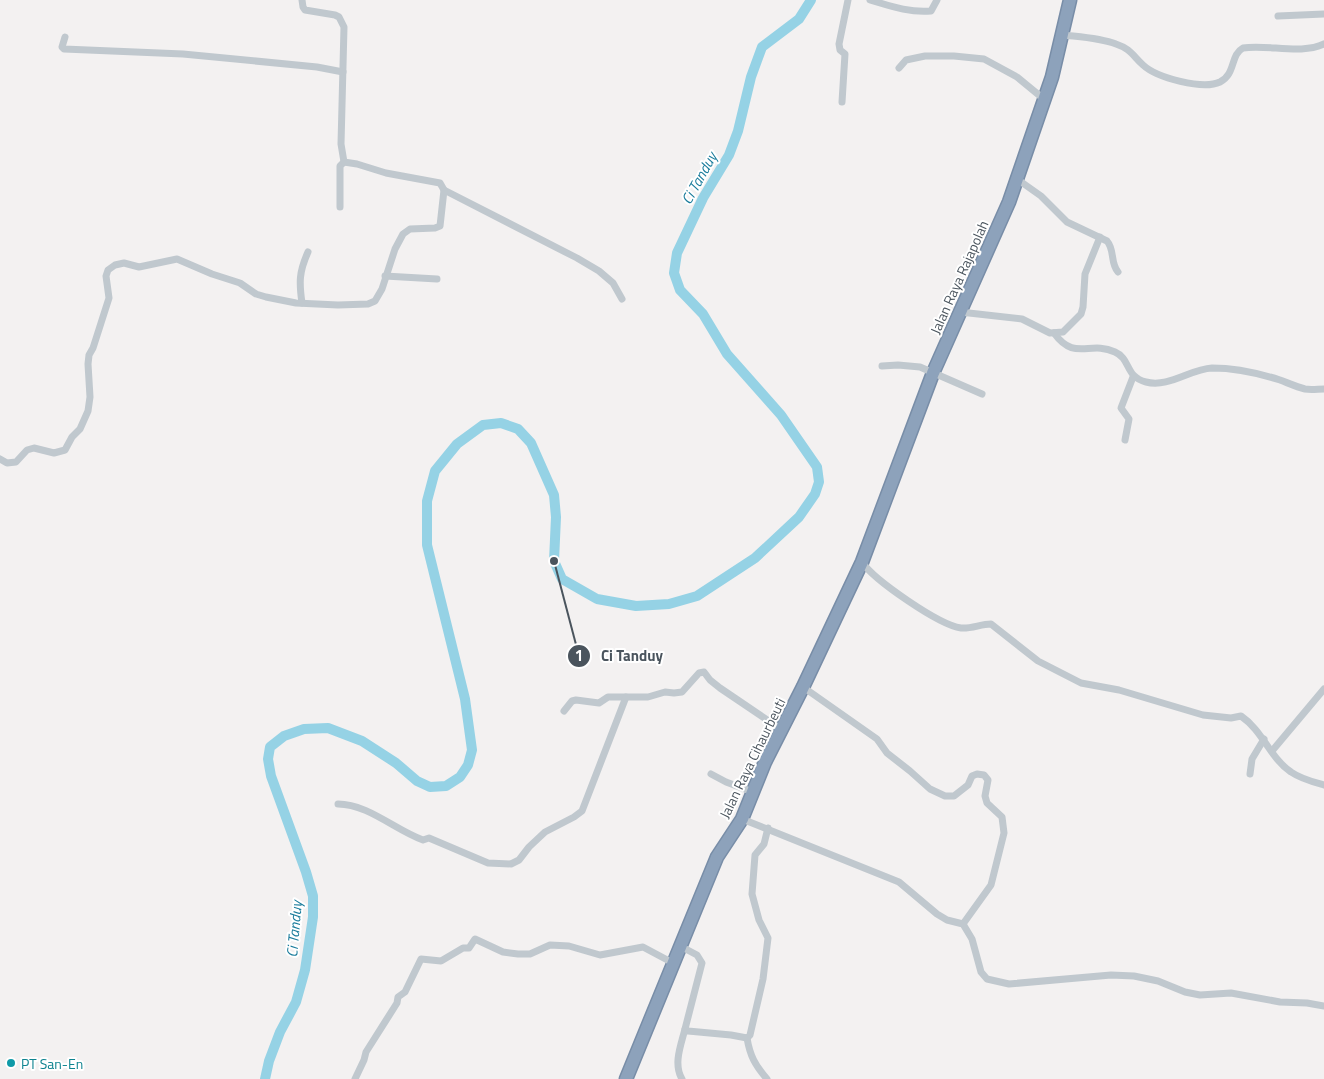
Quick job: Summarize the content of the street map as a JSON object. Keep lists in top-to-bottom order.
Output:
{
  "streets": {
    "highway": ["Jalan Raya Rajapolah", "Jalan Raya Cihaurbeuti"]
  },
  "crossings": [
    ["Jalan Raya Rajapolah", "Jalan Raya Cihaurbeuti"]
  ],
  "water": ["Ci Tanduy"],
  "places": ["Ci Tanduy", "PT San-En"]
}
